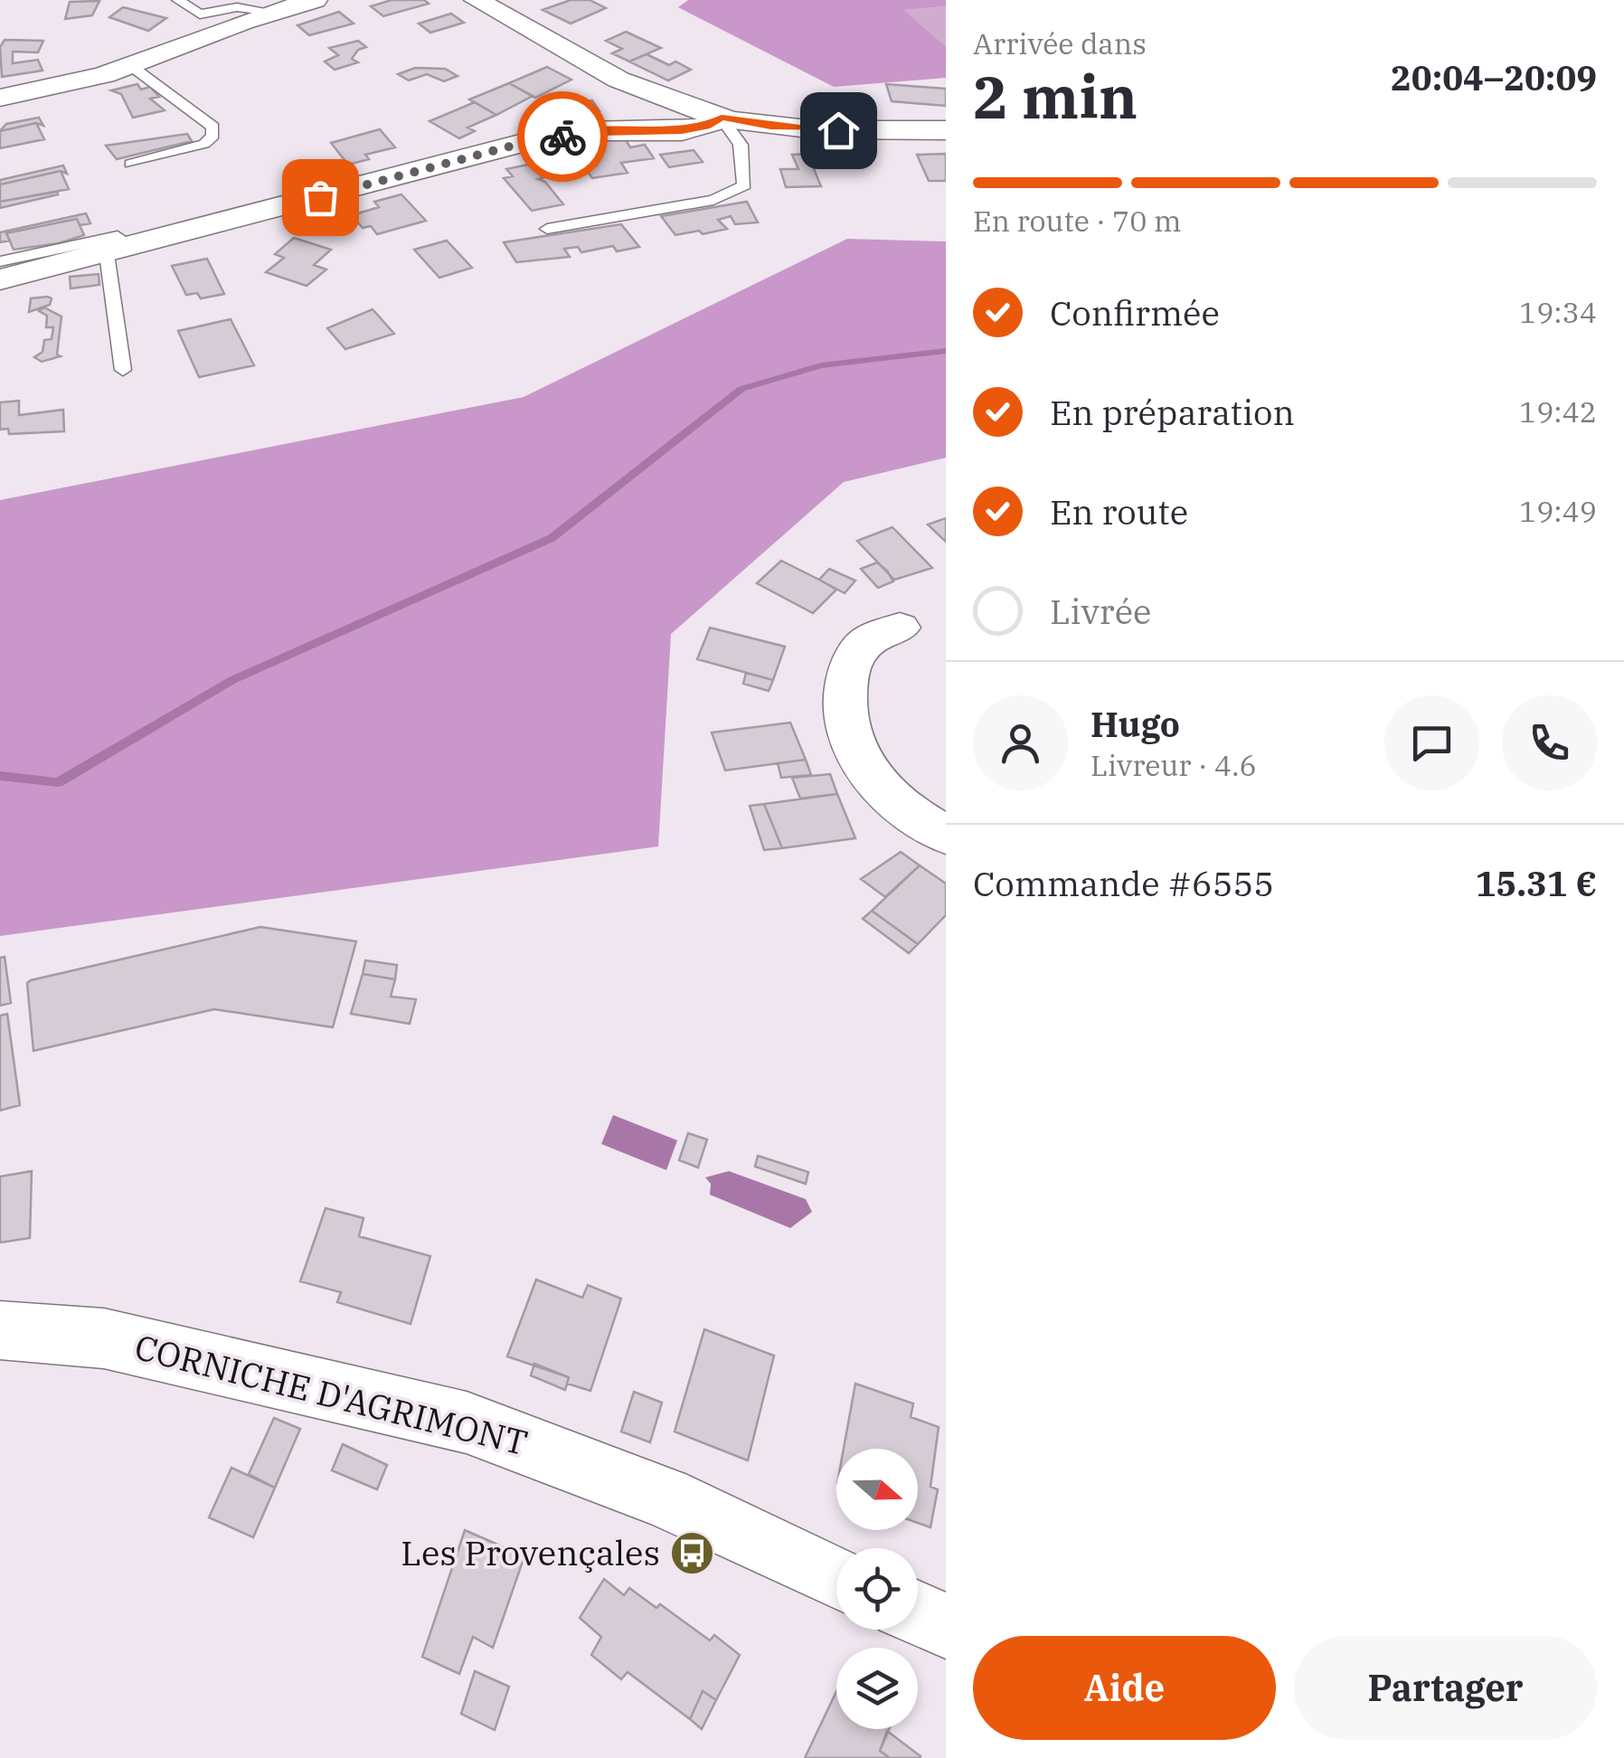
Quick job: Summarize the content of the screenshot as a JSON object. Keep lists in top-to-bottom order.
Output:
{
  "streets": {
    "street": ["CORNICHE D'AGRIMONT"]
  },
  "places": {
    "bus stop": ["Les Provençales"]
  },
  "north": "right",
  "page": {
    "heading": ["2 min", "Arrivée dans", "20:04–20:09"],
    "panel": [
      "Hugo",
      "Livreur · 4.6",
      "Commande #6555",
      "15.31 €"
    ],
    "bar": "En route · 70 m",
    "list": [
      ["Confirmée", "19:34"],
      ["En préparation", "19:42"],
      ["En route", "19:49"],
      "Livrée"
    ],
    "buttons": ["Aide", "Partager"]
  }
}
